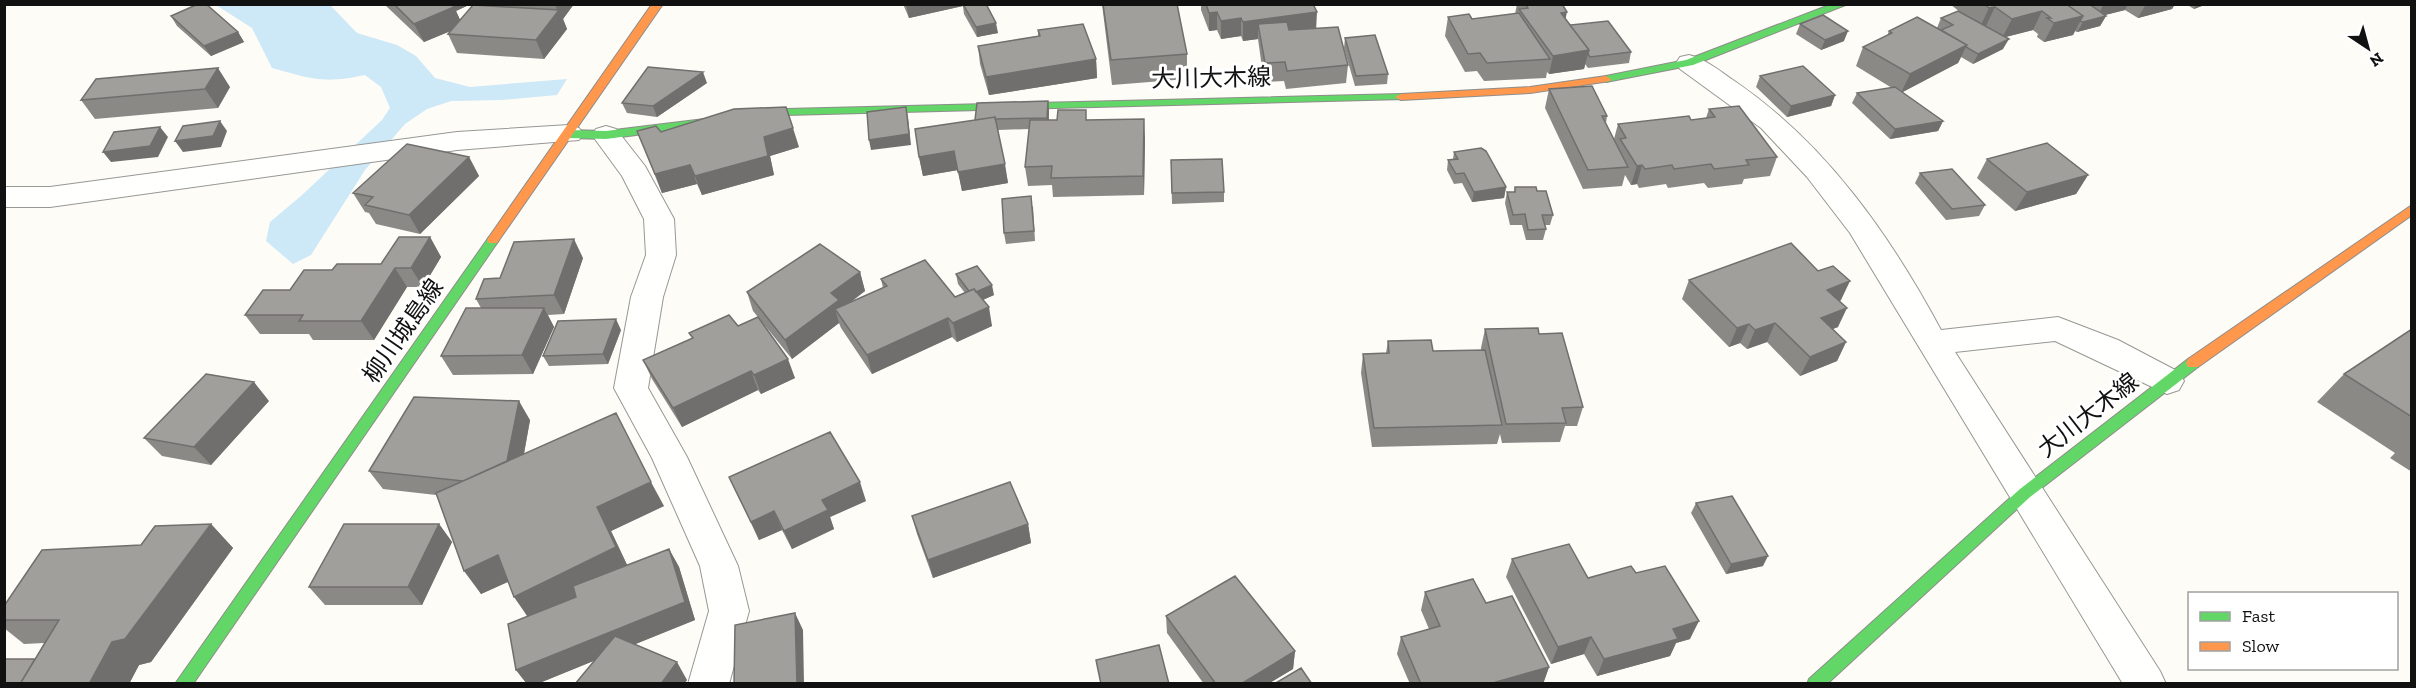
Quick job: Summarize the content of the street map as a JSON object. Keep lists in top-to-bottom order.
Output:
{
  "streets": {
    "main road": ["大川大木線", "柳川城島線"]
  },
  "crossings": [
    ["大川大木線", "柳川城島線"]
  ],
  "legend": ["Fast", "Slow"],
  "north": "bottom right"
}
